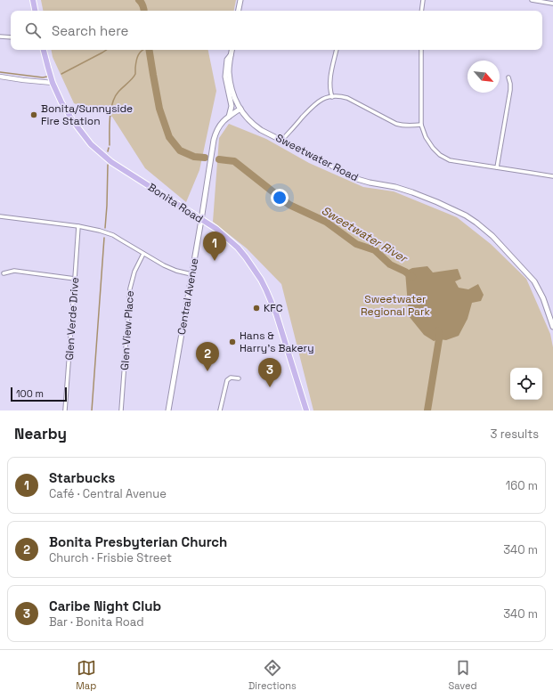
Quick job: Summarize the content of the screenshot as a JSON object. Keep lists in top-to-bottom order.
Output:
{
  "streets": {
    "main road": ["Sweetwater Road", "Bonita Road", "Central Avenue"],
    "street": ["Glen Verde Drive", "Glen View Place"]
  },
  "crossings": [
    ["Sweetwater Road", "Central Avenue"],
    ["Bonita Road", "Central Avenue"]
  ],
  "water": ["Sweetwater River"],
  "parks": ["Sweetwater Regional Park"],
  "places": ["Bonita/Sunnyside Fire Station", "KFC", "Hans & Harry’s Bakery"],
  "scale_bar": "100 m",
  "north": "bottom right",
  "page": {
    "search": "Search here",
    "pins": ["1", "2", "3"],
    "scale": "100 m",
    "heading": ["Nearby", "3 results"],
    "list": [
      {
        "mark": "1",
        "name": "Starbucks",
        "note": "Café · Central Avenue",
        "value": "160 m"
      },
      {
        "mark": "2",
        "name": "Bonita Presbyterian Church",
        "note": "Church · Frisbie Street",
        "value": "340 m"
      },
      {
        "mark": "3",
        "name": "Caribe Night Club",
        "note": "Bar · Bonita Road",
        "value": "340 m"
      }
    ],
    "nav": ["Map", "Directions", "Saved"]
  }
}
